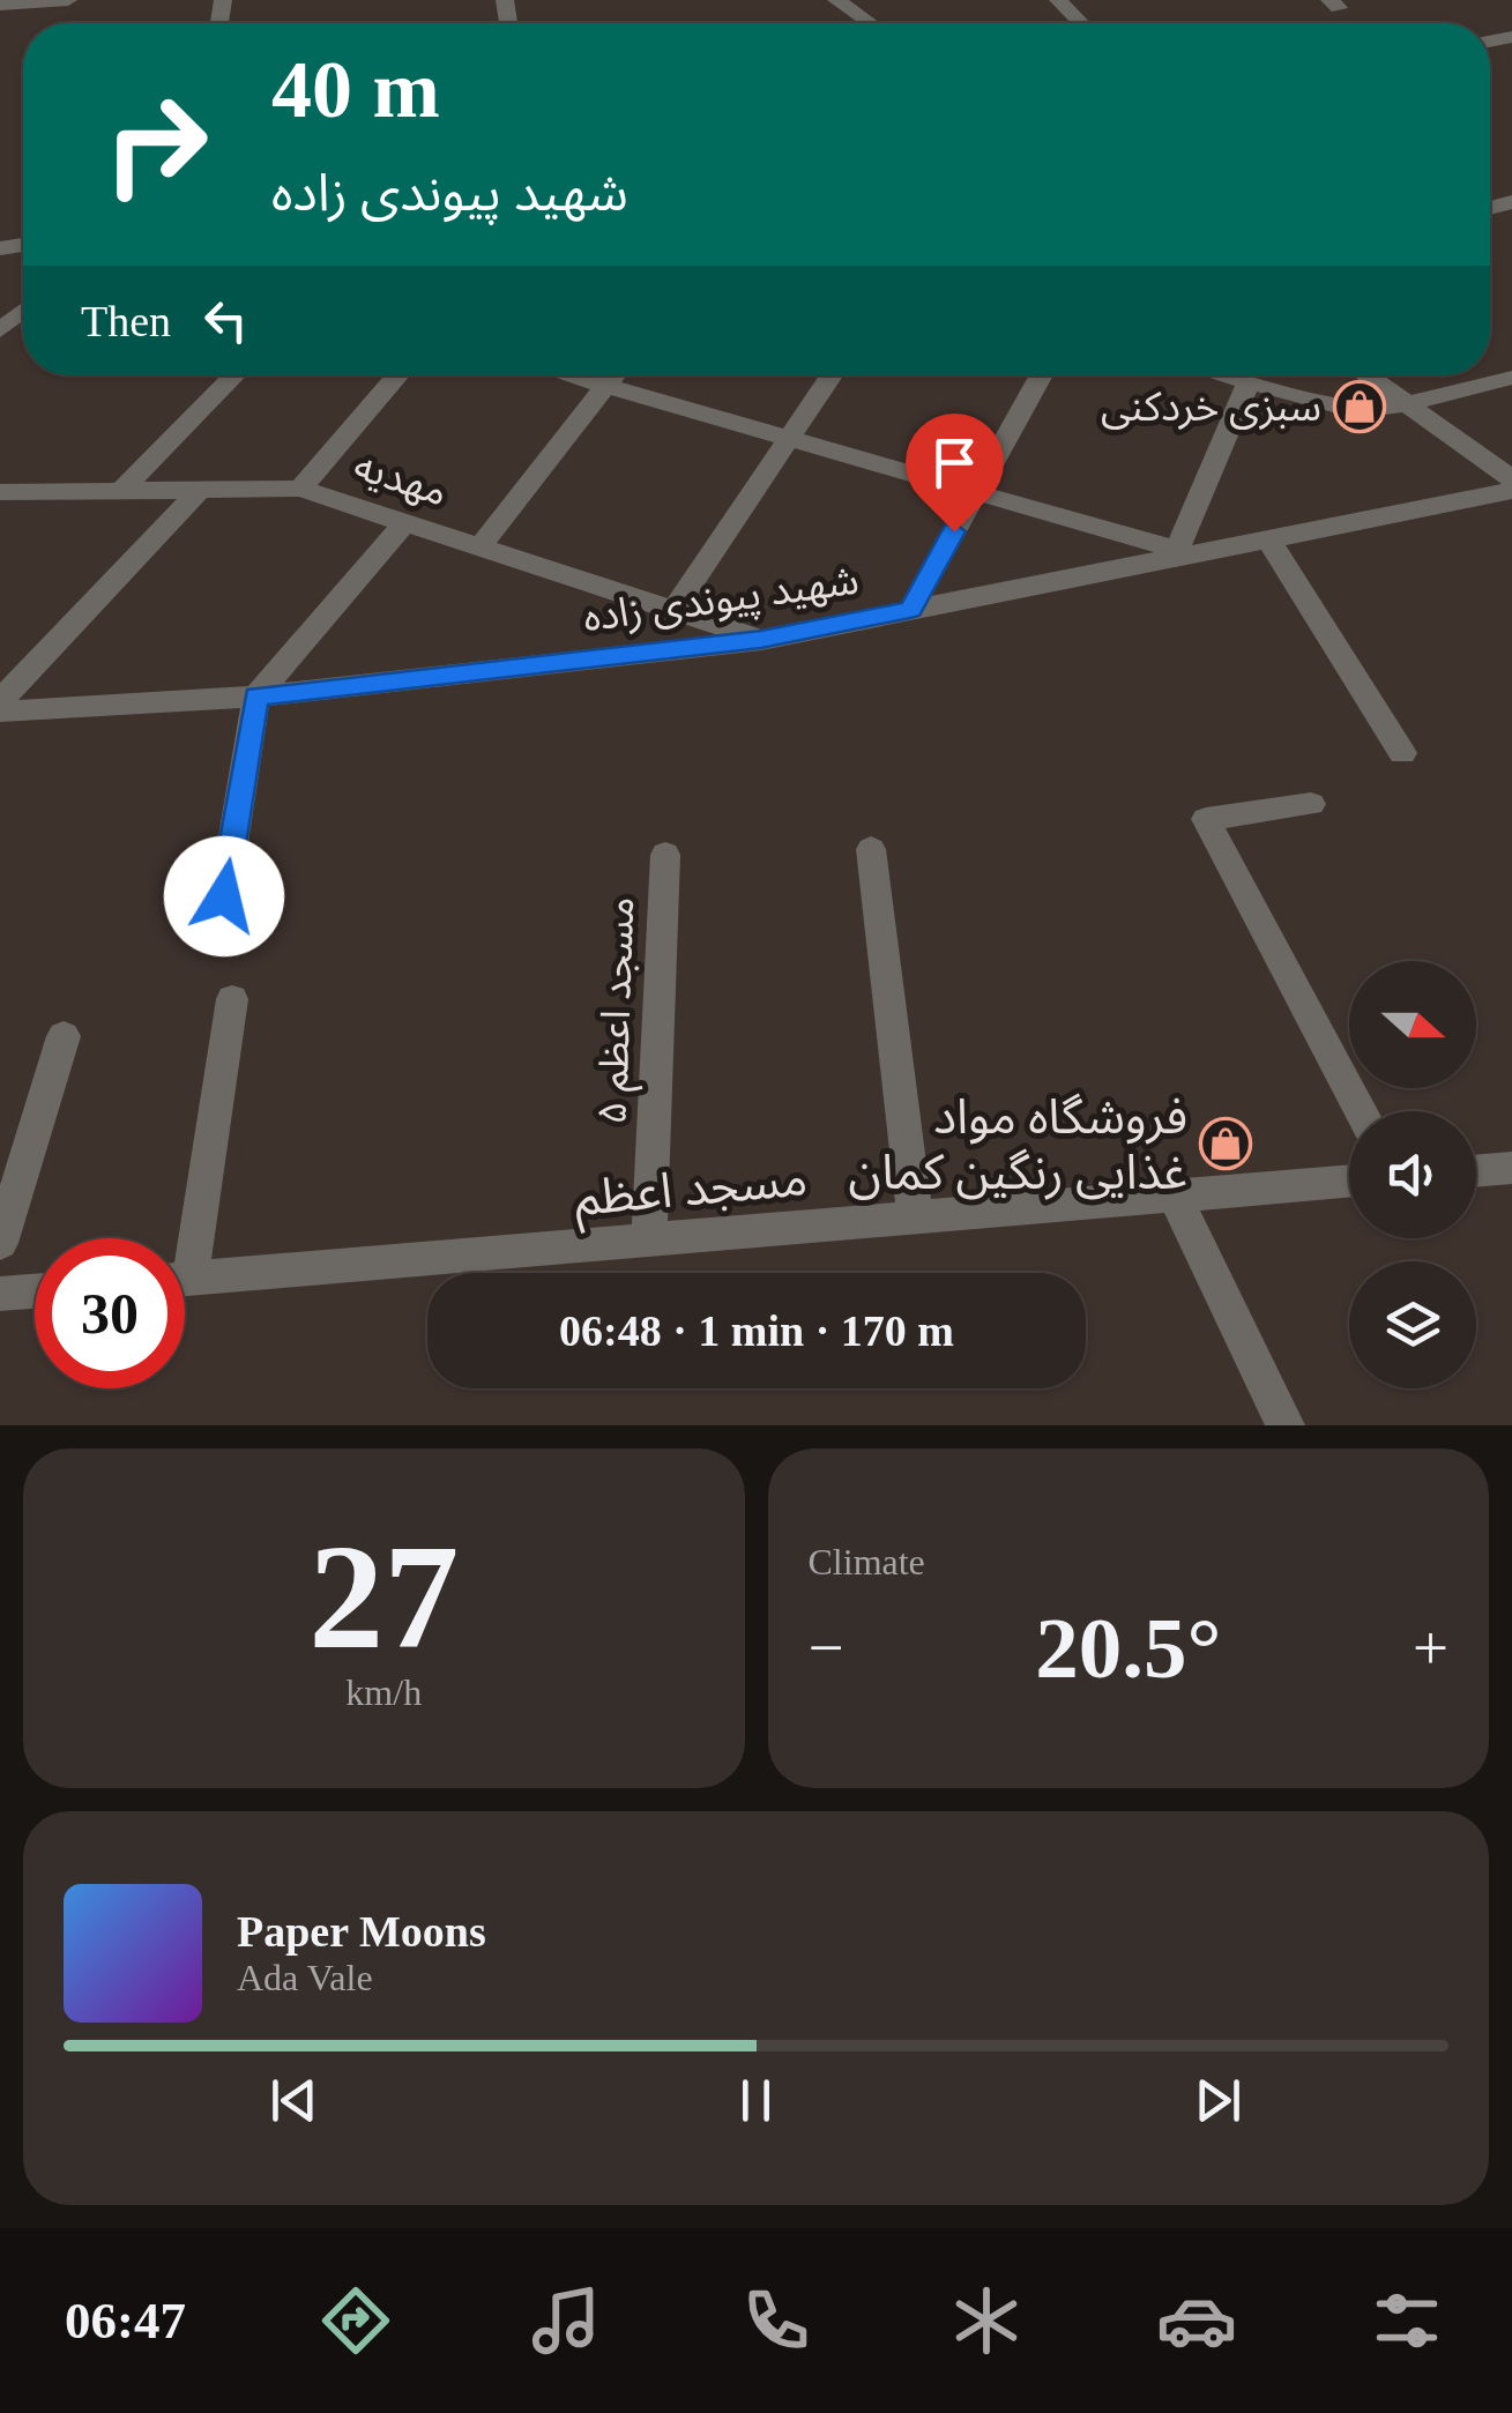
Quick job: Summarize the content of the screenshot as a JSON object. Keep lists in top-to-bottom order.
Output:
{
  "streets": {
    "street": [
      "مهدیه",
      "شهید پیوندی زاده",
      "مسجد اعظم ۵",
      "مسجد اعظم"
    ]
  },
  "crossings": [
    ["مهدیه", "شهید پیوندی زاده"],
    ["مسجد اعظم ۵", "مسجد اعظم"]
  ],
  "places": {
    "shop": ["سبزی خردکنی", "فروشگاه مواد غذایی رنگین کمان"]
  },
  "north": "right",
  "page": {
    "turn": ["40 m", "شهید پیوندی زاده"],
    "then": "Then",
    "limit": "30",
    "trip": "06:48 · 1 min · 170 m",
    "tile": [
      ["27", "km/h"],
      "Climate"
    ],
    "heat": ["−", "20.5°", "+"],
    "song": ["Paper Moons", "Ada Vale"],
    "tabs": "06:47"
  }
}
